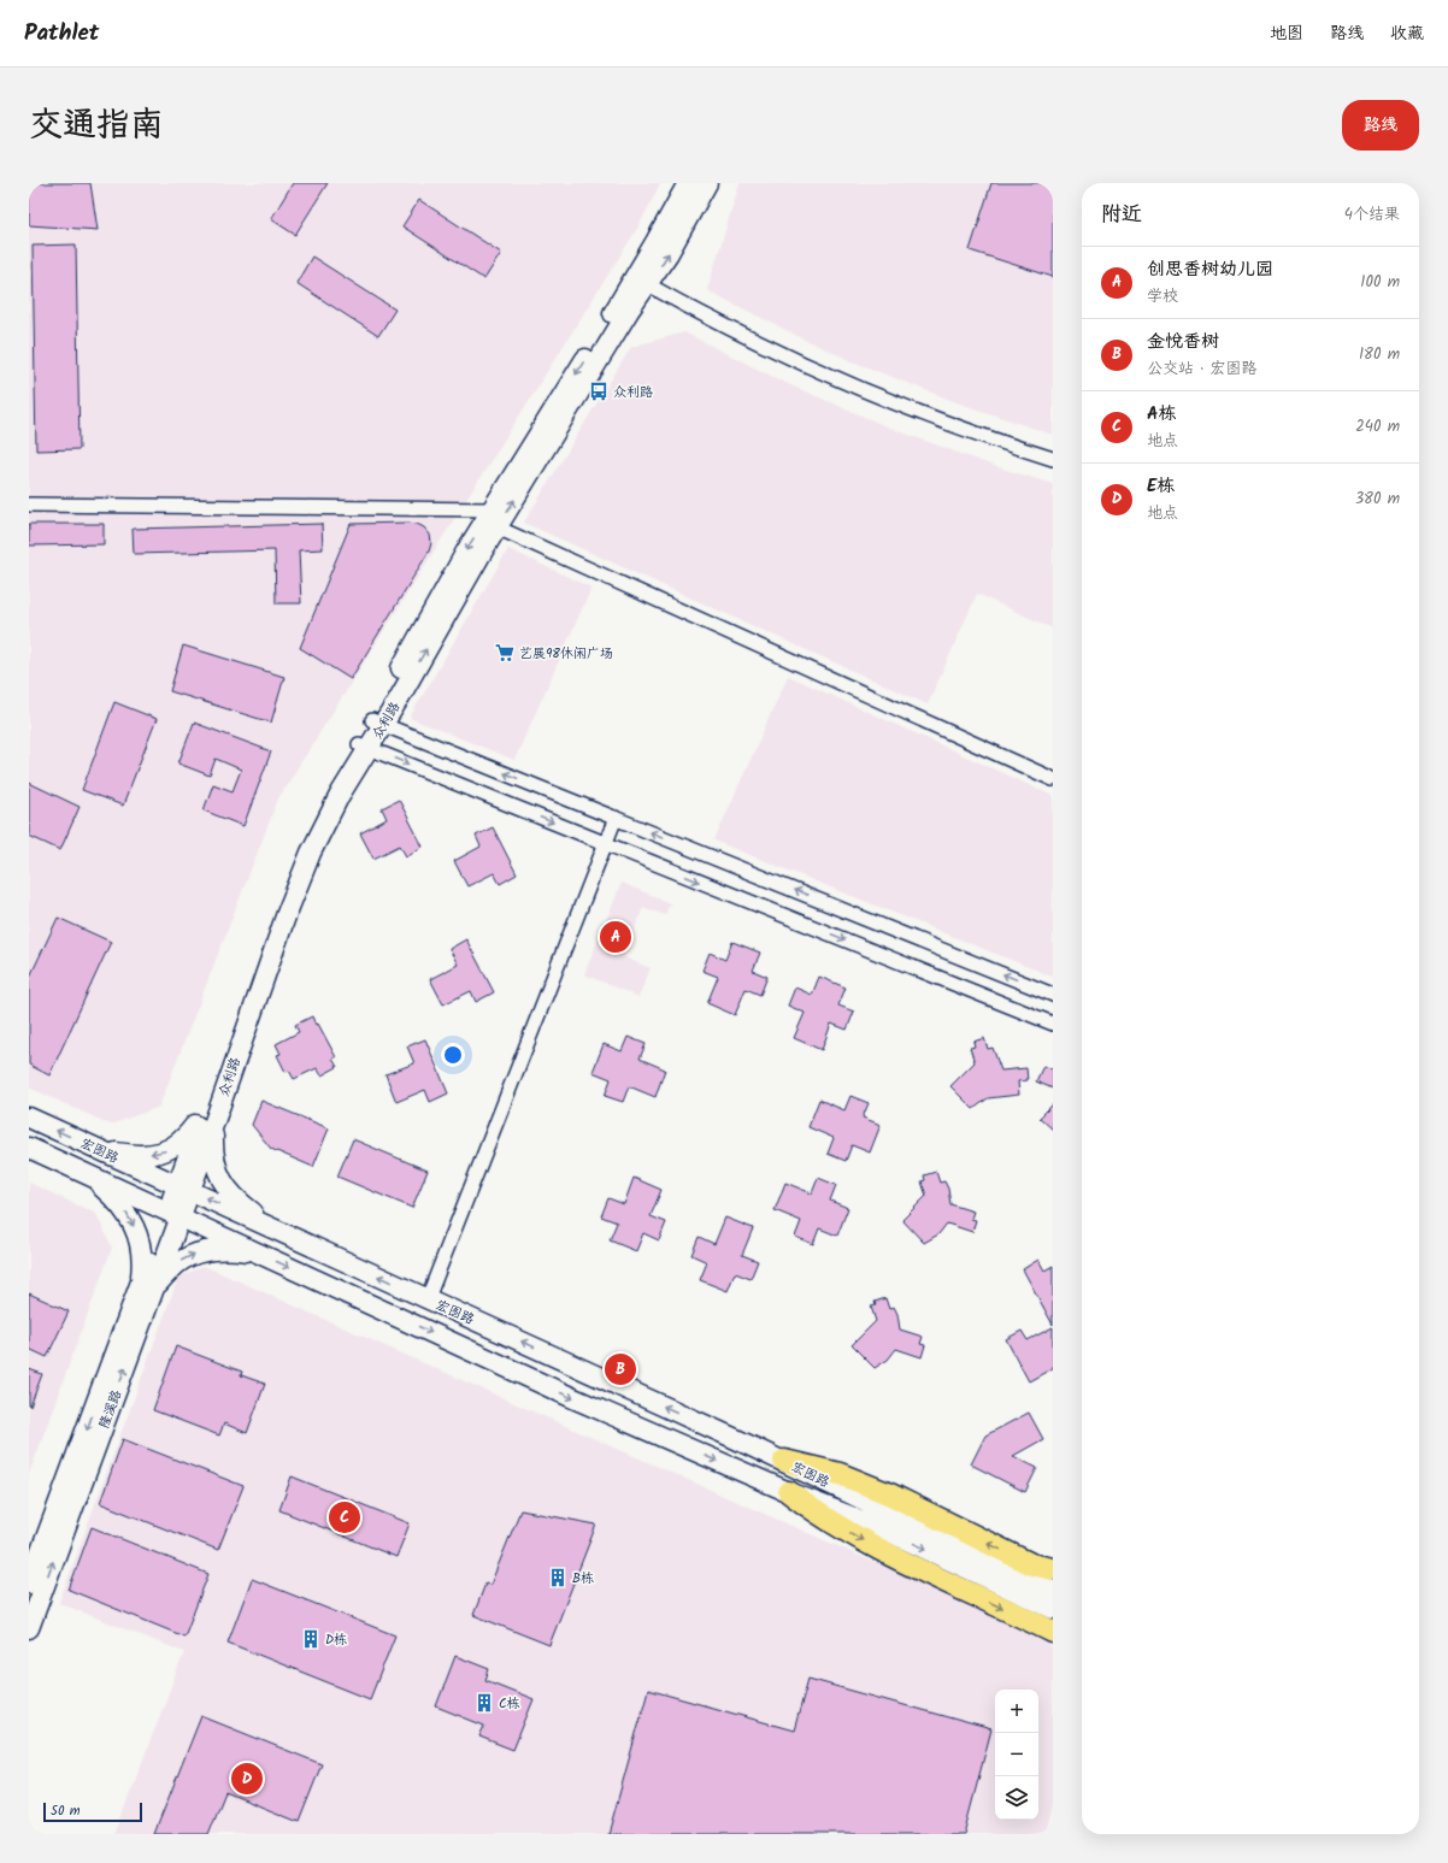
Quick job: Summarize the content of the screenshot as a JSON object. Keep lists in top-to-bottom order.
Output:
{
  "streets": {
    "street": ["众利路", "宏图路", "隆溪路"]
  },
  "crossings": [
    ["众利路", "宏图路"],
    ["众利路", "隆溪路"],
    ["宏图路", "隆溪路"]
  ],
  "places": {
    "bus stop": ["众利路"],
    "supermarket": ["艺展98休闲广场"],
    "building": ["B栋", "D栋", "C栋"]
  },
  "scale_bar": "50 m",
  "page": {
    "header": "Pathlet",
    "nav": ["地图", "路线", "收藏"],
    "title": "交通指南",
    "buttons": "路线",
    "heading": ["附近", "4个结果"],
    "list": [
      {
        "mark": "A",
        "name": "创思香树幼儿园",
        "note": "学校",
        "value": "100 m"
      },
      {
        "mark": "B",
        "name": "金悦香树",
        "note": "公交站 · 宏图路",
        "value": "180 m"
      },
      {
        "mark": "C",
        "name": "A栋",
        "note": "地点",
        "value": "240 m"
      },
      {
        "mark": "D",
        "name": "E栋",
        "note": "地点",
        "value": "380 m"
      }
    ],
    "pins": [
      "A",
      "B",
      "C",
      "D"
    ],
    "map_buttons": ["+", "−"],
    "scale": "50 m"
  }
}
